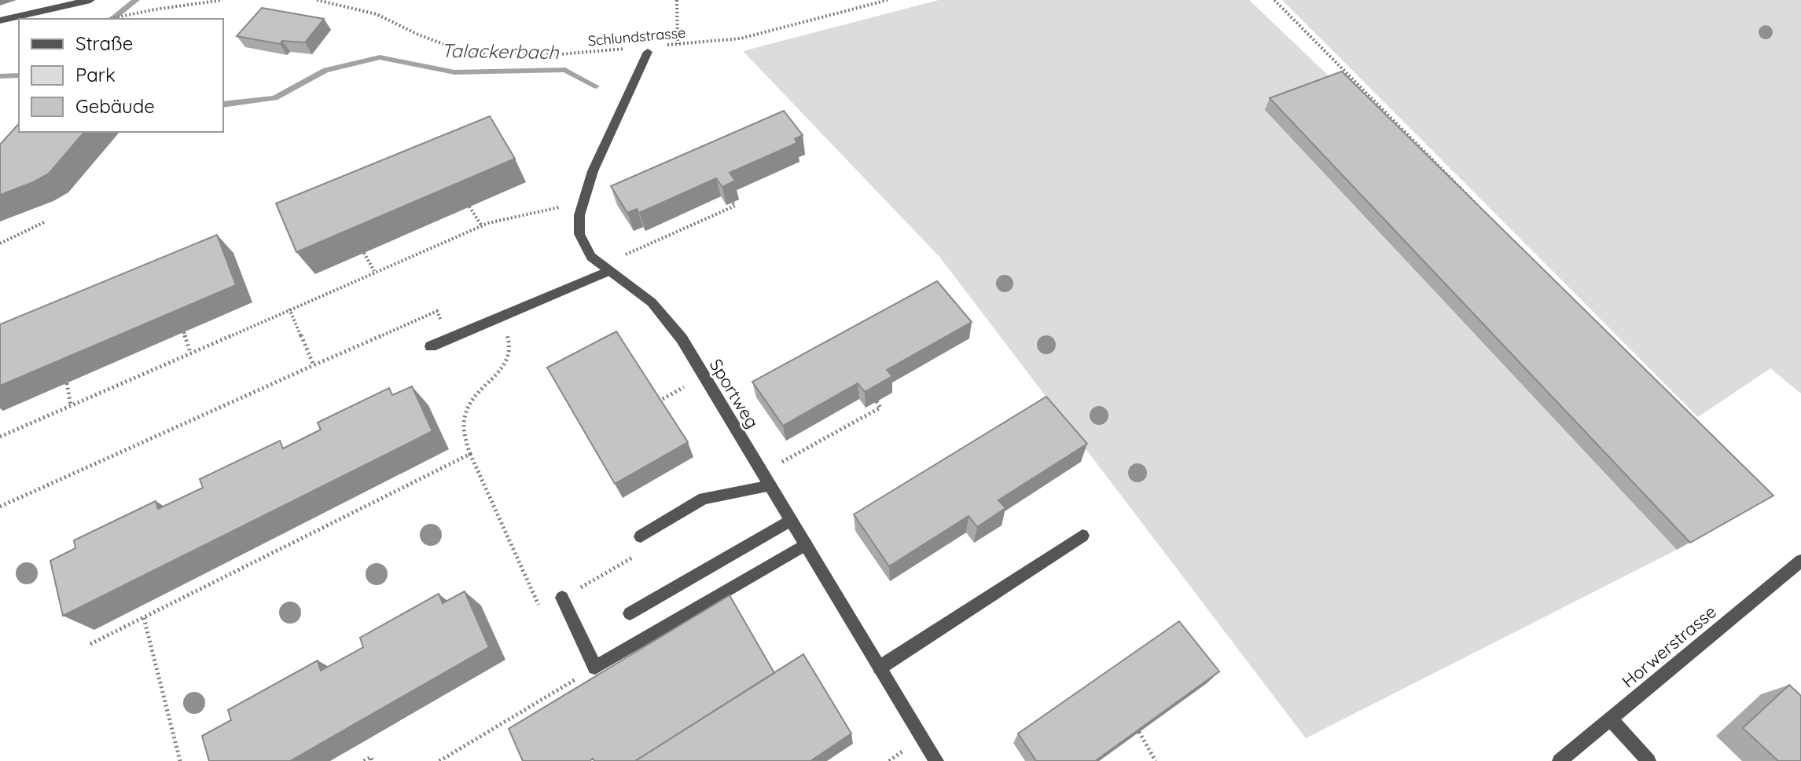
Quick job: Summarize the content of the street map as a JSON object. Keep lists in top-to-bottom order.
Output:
{
  "streets": {
    "street": ["Sportweg", "Horwerstrasse"],
    "path": ["Schlundstrasse"]
  },
  "crossings": [
    ["Schlundstrasse", "Sportweg"]
  ],
  "water": ["Talackerbach"],
  "legend": ["Straße", "Park", "Gebäude"]
}
